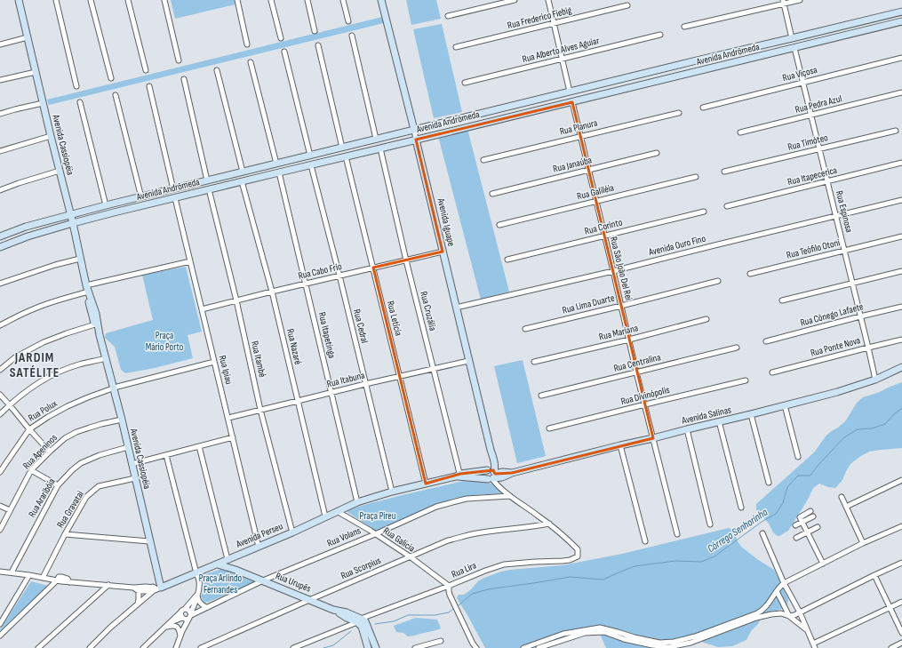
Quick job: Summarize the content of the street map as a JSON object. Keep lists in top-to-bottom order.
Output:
{
  "streets": {
    "street": [
      "Rua Frederico Fiebig",
      "Rua Alberto Alves Aguiar",
      "Avenida Andrômeda",
      "Rua Viçosa",
      "Rua Pedra Azul",
      "Rua Planura",
      "Rua Timóteo",
      "Avenida Cassiopéia",
      "Rua Janaúba",
      "Rua Itapecerica",
      "Rua Galiléia",
      "Rua Espinosa",
      "Avenida Iguape",
      "Rua Corinto",
      "Avenida Ouro Fino",
      "Rua Teófilo Otoni",
      "Rua São João Del Rei",
      "Rua Cabo Frio",
      "Rua Lima Duarte",
      "Rua Cruzália",
      "Rua Cônego Lafaete",
      "Rua Letícia",
      "Rua Cedral",
      "Rua Mariana",
      "Rua Itapetinga",
      "Rua Nazaré",
      "Rua Ponte Nova",
      "Rua Itambé",
      "Rua Centralina",
      "Rua Ipiau",
      "Rua Itabuna",
      "Rua Divinópolis",
      "Rua Polux",
      "Avenida Salinas",
      "Rua Apeninos",
      "Rua Araribóia",
      "Rua Gravatai",
      "Avenida Perseu",
      "Rua Volans",
      "Rua Galícia",
      "Rua Scorpius",
      "Rua Lira",
      "Rua Urupês"
    ]
  },
  "crossings": [
    ["Avenida Andrômeda", "Avenida Cassiopéia"],
    ["Avenida Andrômeda", "Rua Espinosa"],
    ["Avenida Andrômeda", "Avenida Iguape"],
    ["Avenida Andrômeda", "Rua São João Del Rei"],
    ["Avenida Andrômeda", "Rua Cruzália"],
    ["Avenida Andrômeda", "Rua Letícia"],
    ["Avenida Andrômeda", "Rua Cedral"],
    ["Avenida Andrômeda", "Rua Itapetinga"],
    ["Avenida Andrômeda", "Rua Nazaré"],
    ["Avenida Andrômeda", "Rua Itambé"],
    ["Avenida Andrômeda", "Rua Ipiau"],
    ["Rua Viçosa", "Rua Espinosa"],
    ["Rua Pedra Azul", "Rua Espinosa"],
    ["Rua Planura", "Rua São João Del Rei"],
    ["Rua Timóteo", "Rua Espinosa"],
    ["Avenida Cassiopéia", "Rua Polux"],
    ["Avenida Cassiopéia", "Rua Apeninos"],
    ["Avenida Cassiopéia", "Rua Araribóia"],
    ["Avenida Cassiopéia", "Rua Gravatai"],
    ["Avenida Cassiopéia", "Avenida Perseu"],
    ["Rua Janaúba", "Rua São João Del Rei"],
    ["Rua Itapecerica", "Rua Espinosa"],
    ["Rua Galiléia", "Rua São João Del Rei"],
    ["Rua Espinosa", "Avenida Ouro Fino"],
    ["Rua Espinosa", "Rua Teófilo Otoni"],
    ["Rua Espinosa", "Rua Cônego Lafaete"],
    ["Rua Espinosa", "Rua Ponte Nova"],
    ["Rua Espinosa", "Avenida Salinas"],
    ["Avenida Iguape", "Avenida Ouro Fino"],
    ["Avenida Iguape", "Rua Cabo Frio"],
    ["Avenida Iguape", "Rua Itabuna"],
    ["Avenida Iguape", "Avenida Salinas"],
    ["Avenida Iguape", "Avenida Perseu"],
    ["Rua Corinto", "Rua São João Del Rei"],
    ["Avenida Ouro Fino", "Rua São João Del Rei"],
    ["Rua São João Del Rei", "Rua Lima Duarte"],
    ["Rua São João Del Rei", "Rua Mariana"],
    ["Rua São João Del Rei", "Rua Centralina"],
    ["Rua São João Del Rei", "Rua Divinópolis"],
    ["Rua São João Del Rei", "Avenida Salinas"],
    ["Rua Cabo Frio", "Rua Cruzália"],
    ["Rua Cabo Frio", "Rua Letícia"],
    ["Rua Cabo Frio", "Rua Cedral"],
    ["Rua Cabo Frio", "Rua Itapetinga"],
    ["Rua Cabo Frio", "Rua Nazaré"],
    ["Rua Cabo Frio", "Rua Itambé"],
    ["Rua Cabo Frio", "Rua Ipiau"],
    ["Rua Cruzália", "Rua Itabuna"],
    ["Rua Cruzália", "Avenida Perseu"],
    ["Rua Letícia", "Rua Itabuna"],
    ["Rua Letícia", "Avenida Perseu"],
    ["Rua Cedral", "Rua Itabuna"],
    ["Rua Cedral", "Avenida Perseu"],
    ["Rua Itapetinga", "Rua Itabuna"],
    ["Rua Itapetinga", "Avenida Perseu"],
    ["Rua Nazaré", "Rua Itabuna"],
    ["Rua Nazaré", "Avenida Perseu"],
    ["Rua Itambé", "Rua Itabuna"],
    ["Rua Itambé", "Avenida Perseu"],
    ["Rua Ipiau", "Rua Itabuna"],
    ["Rua Ipiau", "Rua Polux"],
    ["Rua Ipiau", "Avenida Perseu"],
    ["Avenida Salinas", "Avenida Perseu"],
    ["Rua Araribóia", "Avenida Perseu"],
    ["Rua Gravatai", "Avenida Perseu"],
    ["Avenida Perseu", "Rua Galícia"],
    ["Avenida Perseu", "Rua Urupês"],
    ["Rua Volans", "Rua Galícia"],
    ["Rua Volans", "Rua Urupês"],
    ["Rua Galícia", "Rua Scorpius"],
    ["Rua Galícia", "Rua Lira"],
    ["Rua Scorpius", "Rua Lira"],
    ["Rua Scorpius", "Rua Urupês"],
    ["Rua Lira", "Rua Urupês"]
  ],
  "districts": ["JARDIM SATÉLITE"],
  "water": ["Córrego Senhorinha"],
  "parks": ["Praça Mário Porto", "Praça Pireu", "Praça Arlindo Fernandes"]
}
